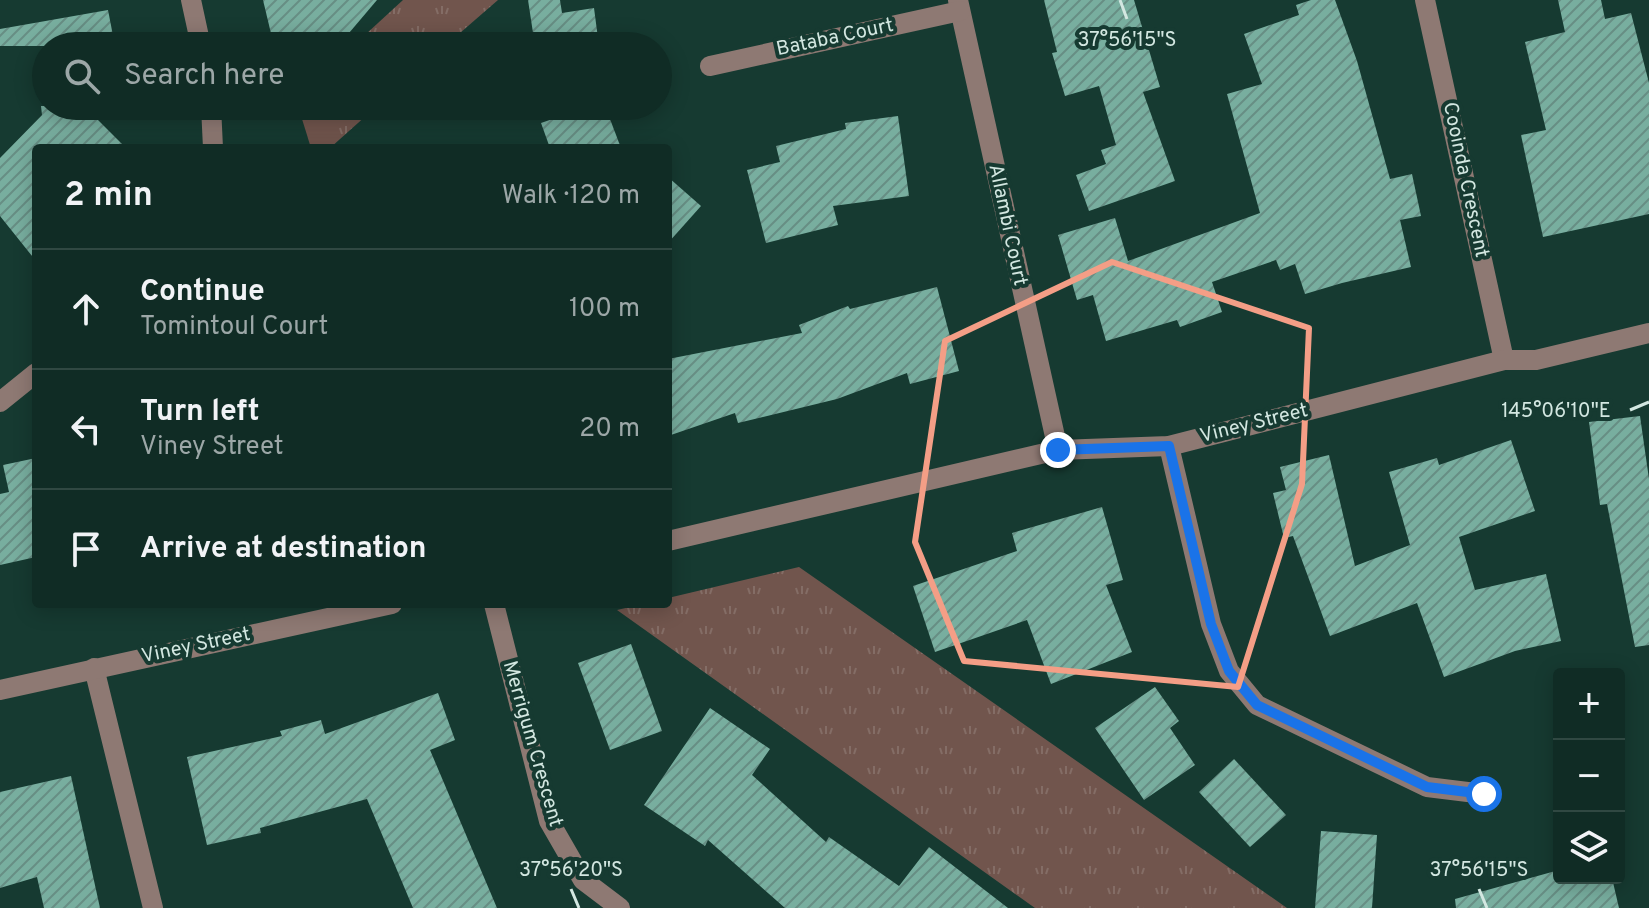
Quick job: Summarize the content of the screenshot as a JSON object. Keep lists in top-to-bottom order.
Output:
{
  "streets": {
    "street": [
      "Bataba Court",
      "Cooinda Crescent",
      "Allambi Court",
      "Viney Street",
      "Merrigum Crescent"
    ]
  },
  "crossings": [
    ["Bataba Court", "Allambi Court"],
    ["Cooinda Crescent", "Viney Street"],
    ["Allambi Court", "Viney Street"]
  ],
  "page": {
    "search": "Search here",
    "heading": ["2 min", "Walk · 120 m"],
    "list": [
      ["Continue", "Tomintoul Court", "100 m"],
      ["Turn left", "Viney Street", "20 m"],
      "Arrive at destination"
    ],
    "map_buttons": ["+", "−"]
  },
  "coordinates": ["37°56'15\"S", "145°06'10\"E", "37°56'20\"S"]
}
